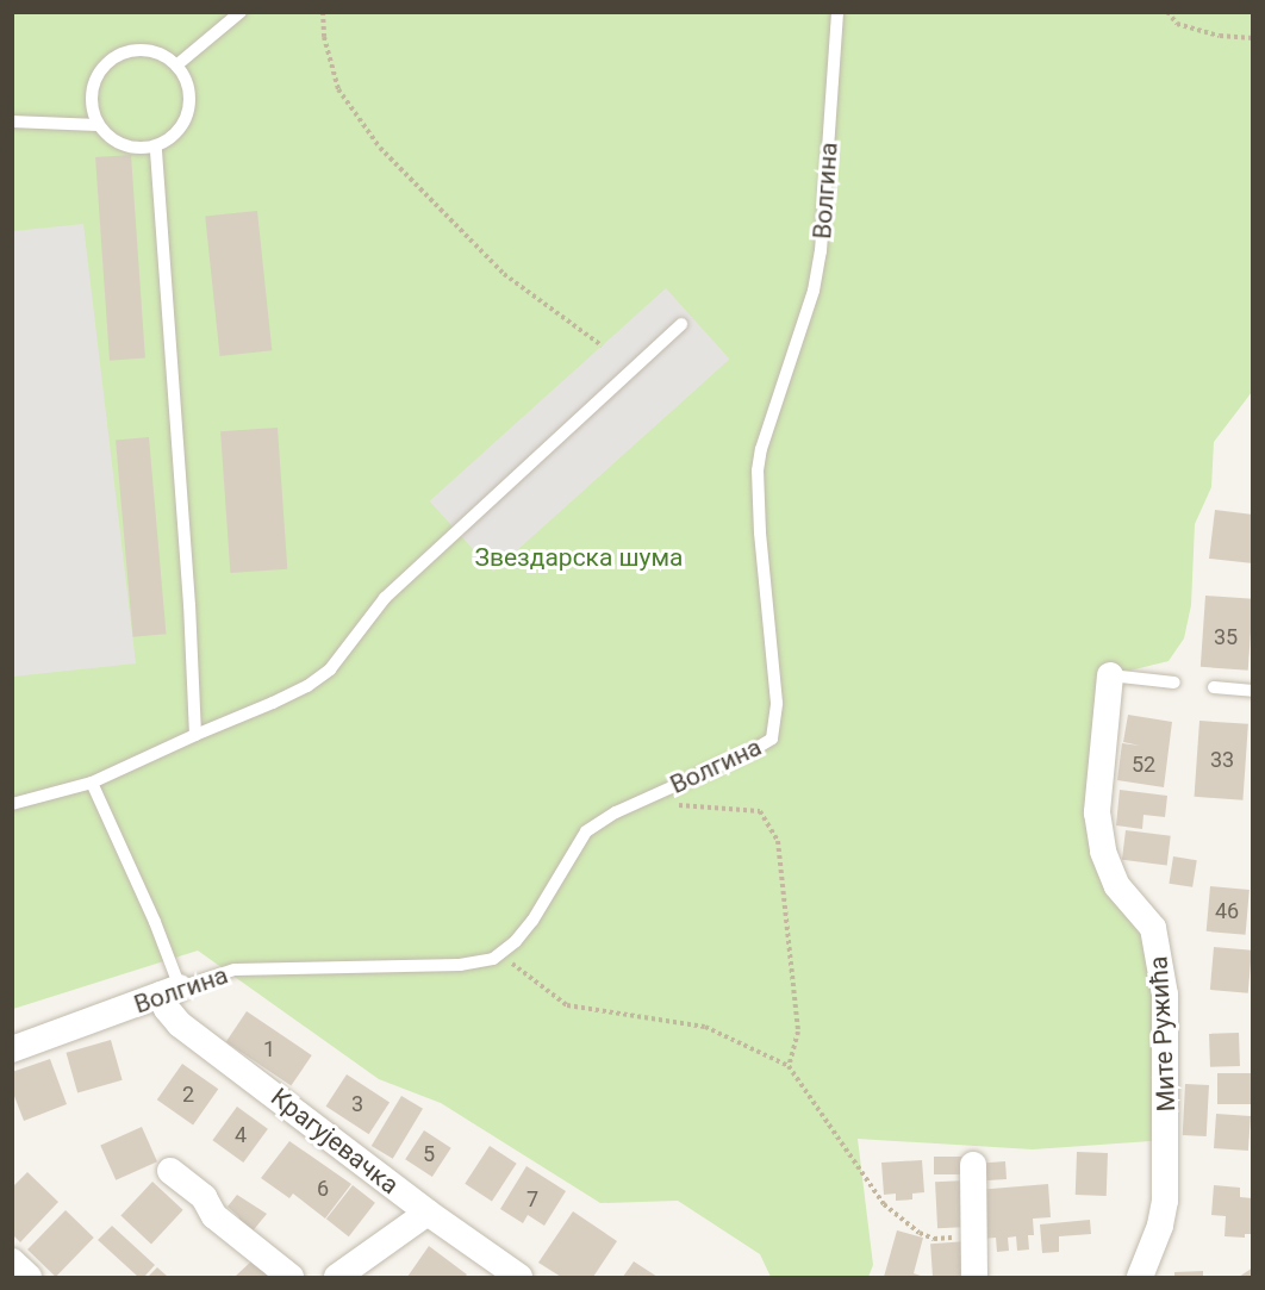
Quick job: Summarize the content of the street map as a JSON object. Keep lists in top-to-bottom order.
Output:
{
  "streets": {
    "street": ["Волгина", "Мите Ружића", "Крагујевачка"]
  },
  "crossings": [
    ["Волгина", "Крагујевачка"]
  ],
  "parks": ["Звездарска шума"],
  "house_numbers": [
    "35",
    "33",
    "52",
    "46",
    "1",
    "2",
    "3",
    "4",
    "5",
    "6",
    "7"
  ]
}
